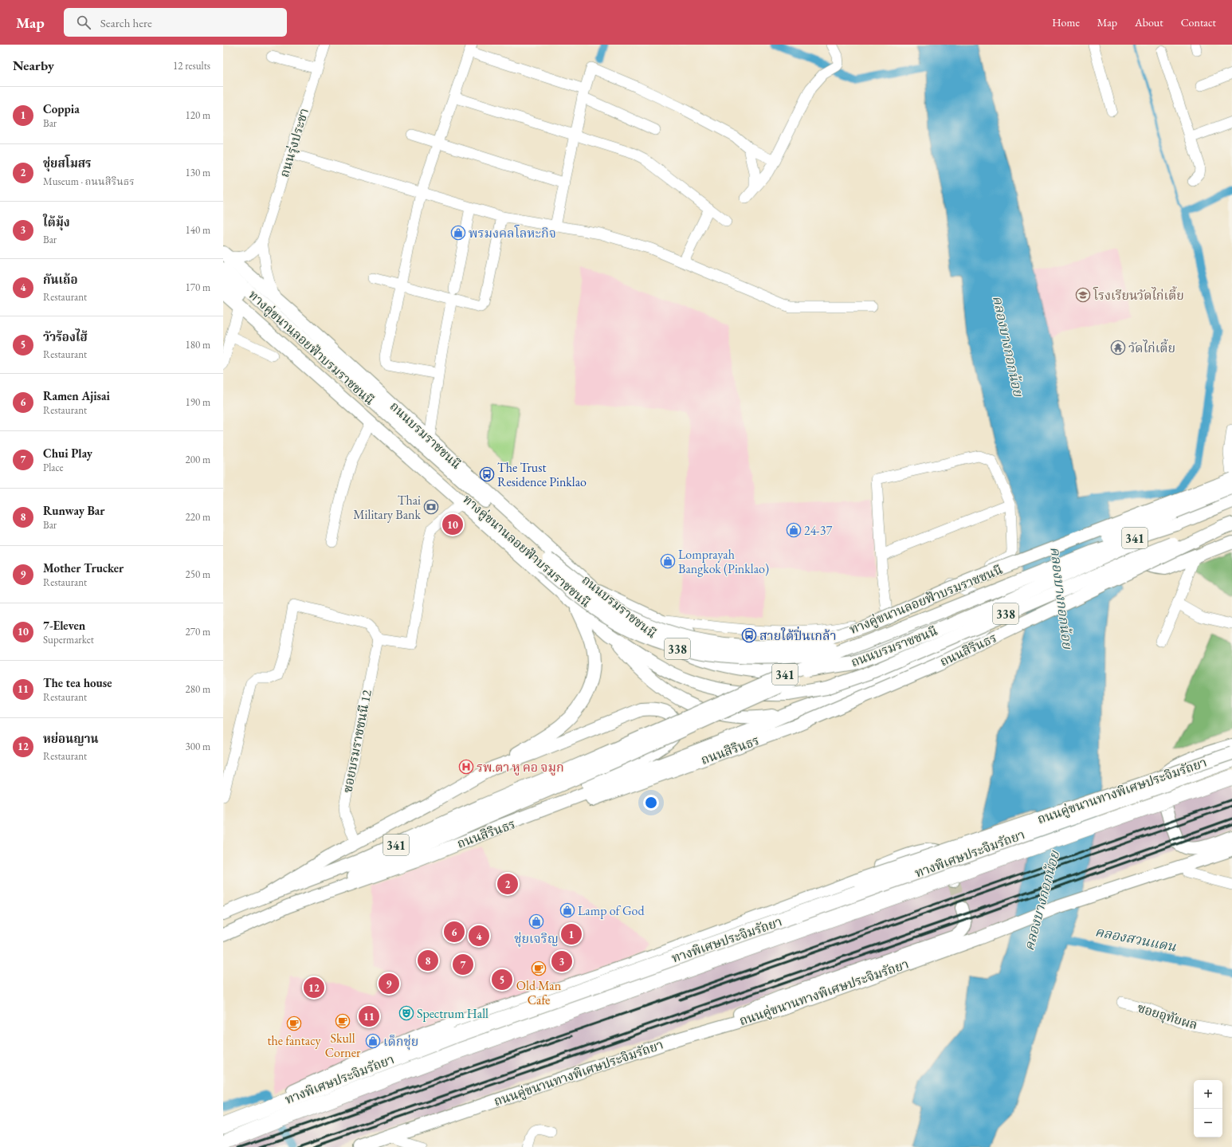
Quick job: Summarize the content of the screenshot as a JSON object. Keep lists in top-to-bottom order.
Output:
{
  "streets": {
    "highway": ["ทางพิเศษประจิมรัถยา"],
    "main road": [
      "ทางคู่ขนานลอยฟ้าบรมราชชนนี",
      "ถนนบรมราชชนนี",
      "341",
      "338",
      "ถนนสิรินธร",
      "ถนนคู่ขนานทางพิเศษประจิมรัถยา"
    ],
    "street": ["ถนนรุ่งประชา", "ซอยบรมราชชนนี 12", "ซอยอุทัยผล"]
  },
  "crossings": [
    ["ถนนรุ่งประชา", "ทางคู่ขนานลอยฟ้าบรมราชชนนี"],
    ["ถนนรุ่งประชา", "ถนนบรมราชชนนี"],
    ["ทางคู่ขนานลอยฟ้าบรมราชชนนี", "ถนนบรมราชชนนี"],
    ["ถนนบรมราชชนนี", "ถนนสิรินธร"]
  ],
  "water": ["คลองบางกอกน้อย", "คลองสวนแดน"],
  "places": {
    "shop": [
      "พรมงคลโลหะกิจ",
      "24-37",
      "Lomprayah Bangkok (Pinklao)",
      "Lamp of God",
      "ชุ่ยเจริญ",
      "เด็กชุ่ย"
    ],
    "school or university": ["โรงเรียนวัดไก่เตี้ย"],
    "temple": ["วัดไก่เตี้ย"],
    "bus stop": ["The Trust Residence Pinklao", "สายใต้ปิ่นเกล้า"],
    "bank": ["Thai Military Bank"],
    "hospital": ["รพ.ตา หู คอ จมูก"],
    "cafe": ["Old Man Cafe", "Skull Corner", "the fantacy"],
    "theatre": ["Spectrum Hall"]
  },
  "page": {
    "header": "Map",
    "search": "Search here",
    "nav": [
      "Home",
      "Map",
      "About",
      "Contact"
    ],
    "heading": ["Nearby", "12 results"],
    "list": [
      {
        "mark": "1",
        "name": "Coppia",
        "note": "Bar",
        "value": "120 m"
      },
      {
        "mark": "2",
        "name": "ชุ่ยสโมสร",
        "note": "Museum · ถนนสิรินธร",
        "value": "130 m"
      },
      {
        "mark": "3",
        "name": "ใต้มุ้ง",
        "note": "Bar",
        "value": "140 m"
      },
      {
        "mark": "4",
        "name": "กันเถ้อ",
        "note": "Restaurant",
        "value": "170 m"
      },
      {
        "mark": "5",
        "name": "วัวร้องไฮ้",
        "note": "Restaurant",
        "value": "180 m"
      },
      {
        "mark": "6",
        "name": "Ramen Ajisai",
        "note": "Restaurant",
        "value": "190 m"
      },
      {
        "mark": "7",
        "name": "Chui Play",
        "note": "Place",
        "value": "200 m"
      },
      {
        "mark": "8",
        "name": "Runway Bar",
        "note": "Bar",
        "value": "220 m"
      },
      {
        "mark": "9",
        "name": "Mother Trucker",
        "note": "Restaurant",
        "value": "250 m"
      },
      {
        "mark": "10",
        "name": "7-Eleven",
        "note": "Supermarket",
        "value": "270 m"
      },
      {
        "mark": "11",
        "name": "The tea house",
        "note": "Restaurant",
        "value": "280 m"
      },
      {
        "mark": "12",
        "name": "หย่อนญาน",
        "note": "Restaurant",
        "value": "300 m"
      }
    ],
    "pins": [
      "10",
      "2",
      "6",
      "1",
      "4",
      "8",
      "3",
      "7",
      "5",
      "9",
      "12",
      "11"
    ],
    "map_buttons": ["+", "−"]
  }
}
